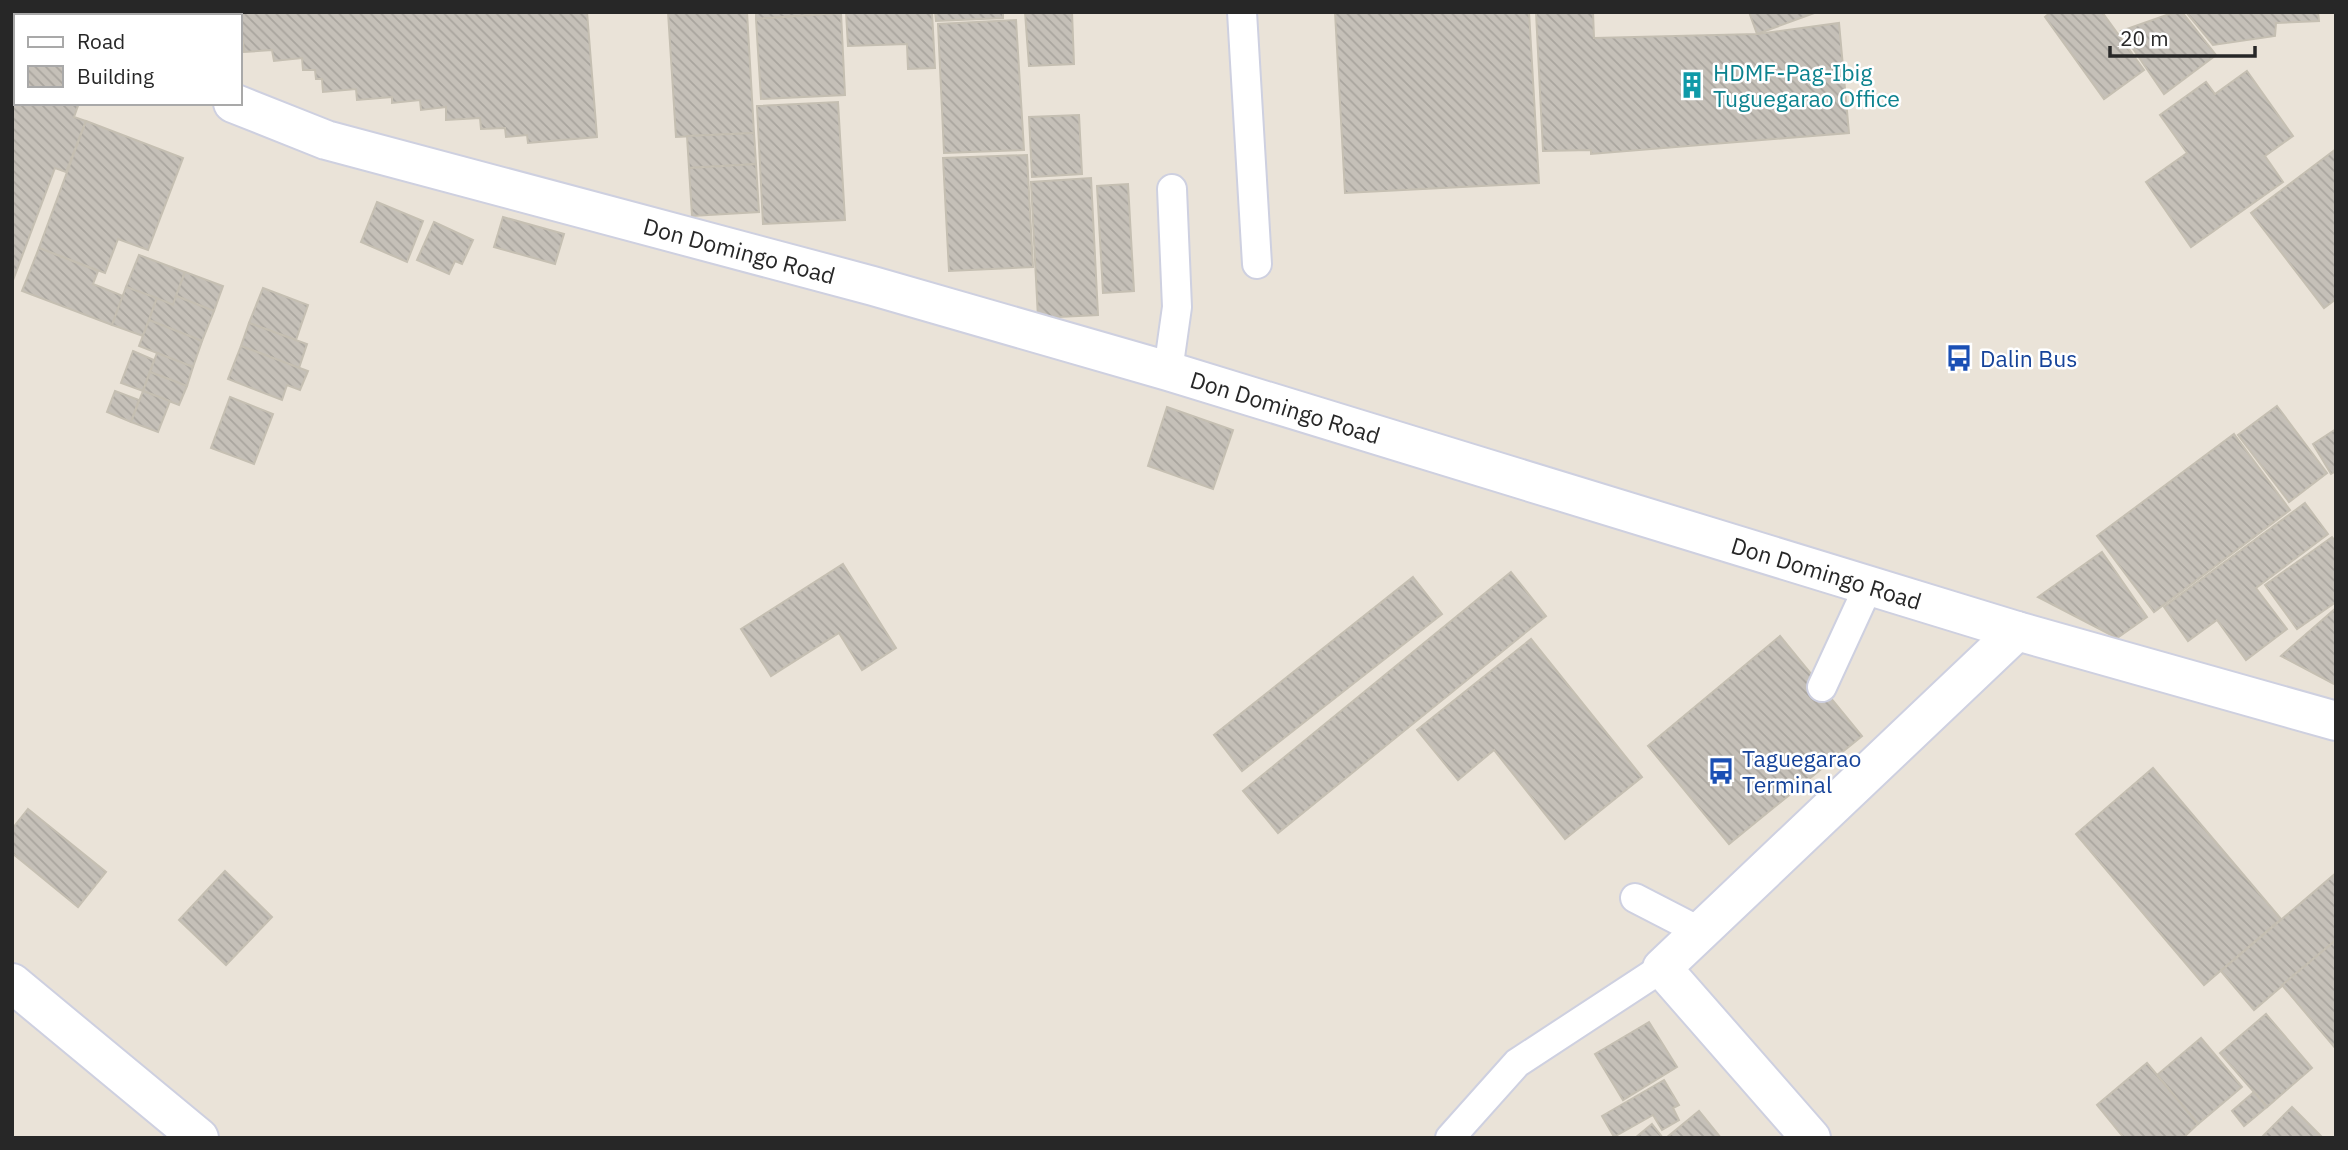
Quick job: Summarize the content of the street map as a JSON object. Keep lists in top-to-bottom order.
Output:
{
  "streets": {
    "main road": ["Don Domingo Road"]
  },
  "places": {
    "building": ["HDMF-Pag-Ibig Tuguegarao Office"],
    "bus stop": ["Dalin Bus", "Taguegarao Terminal"]
  },
  "legend": ["Road", "Building"],
  "scale_bar": "20 m"
}
